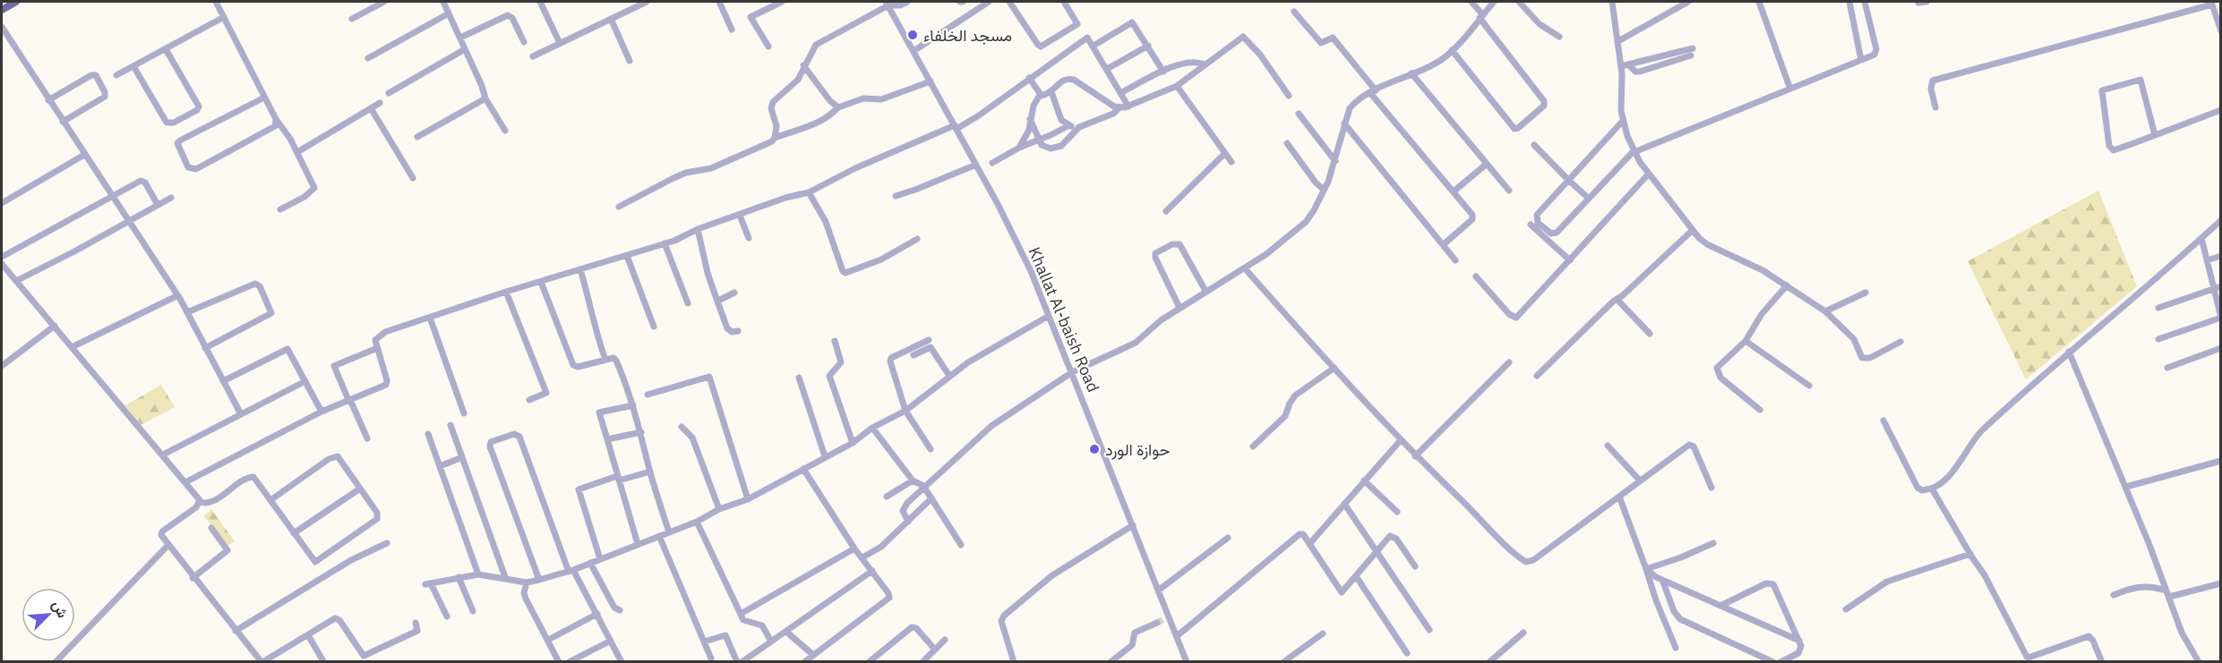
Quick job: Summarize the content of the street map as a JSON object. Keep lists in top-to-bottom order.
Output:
{
  "streets": {
    "street": ["Khallat Al-baish Road"]
  },
  "places": ["مسجد الخلفاء", "حوازة الورد"],
  "north": "top right"
}
